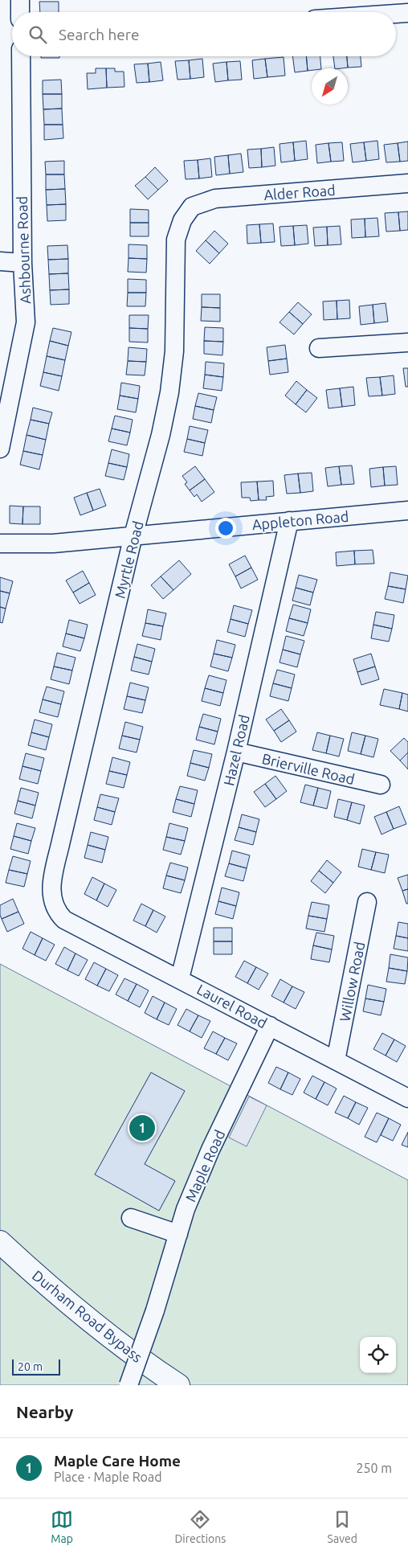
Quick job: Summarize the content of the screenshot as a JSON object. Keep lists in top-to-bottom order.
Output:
{
  "streets": {
    "main road": ["Durham Road Bypass"],
    "street": [
      "Alder Road",
      "Ashbourne Road",
      "Appleton Road",
      "Myrtle Road",
      "Hazel Road",
      "Brierville Road",
      "Willow Road",
      "Laurel Road",
      "Maple Road"
    ]
  },
  "crossings": [
    ["Alder Road", "Myrtle Road"],
    ["Appleton Road", "Myrtle Road"],
    ["Appleton Road", "Hazel Road"],
    ["Myrtle Road", "Laurel Road"],
    ["Hazel Road", "Brierville Road"],
    ["Hazel Road", "Laurel Road"],
    ["Willow Road", "Laurel Road"],
    ["Laurel Road", "Maple Road"]
  ],
  "scale_bar": "20 m",
  "north": "bottom left",
  "page": {
    "search": "Search here",
    "pins": "1",
    "scale": "20 m",
    "heading": "Nearby",
    "list": [
      {
        "mark": "1",
        "name": "Maple Care Home",
        "note": "Place · Maple Road",
        "value": "250 m"
      }
    ],
    "nav": ["Map", "Directions", "Saved"]
  }
}
